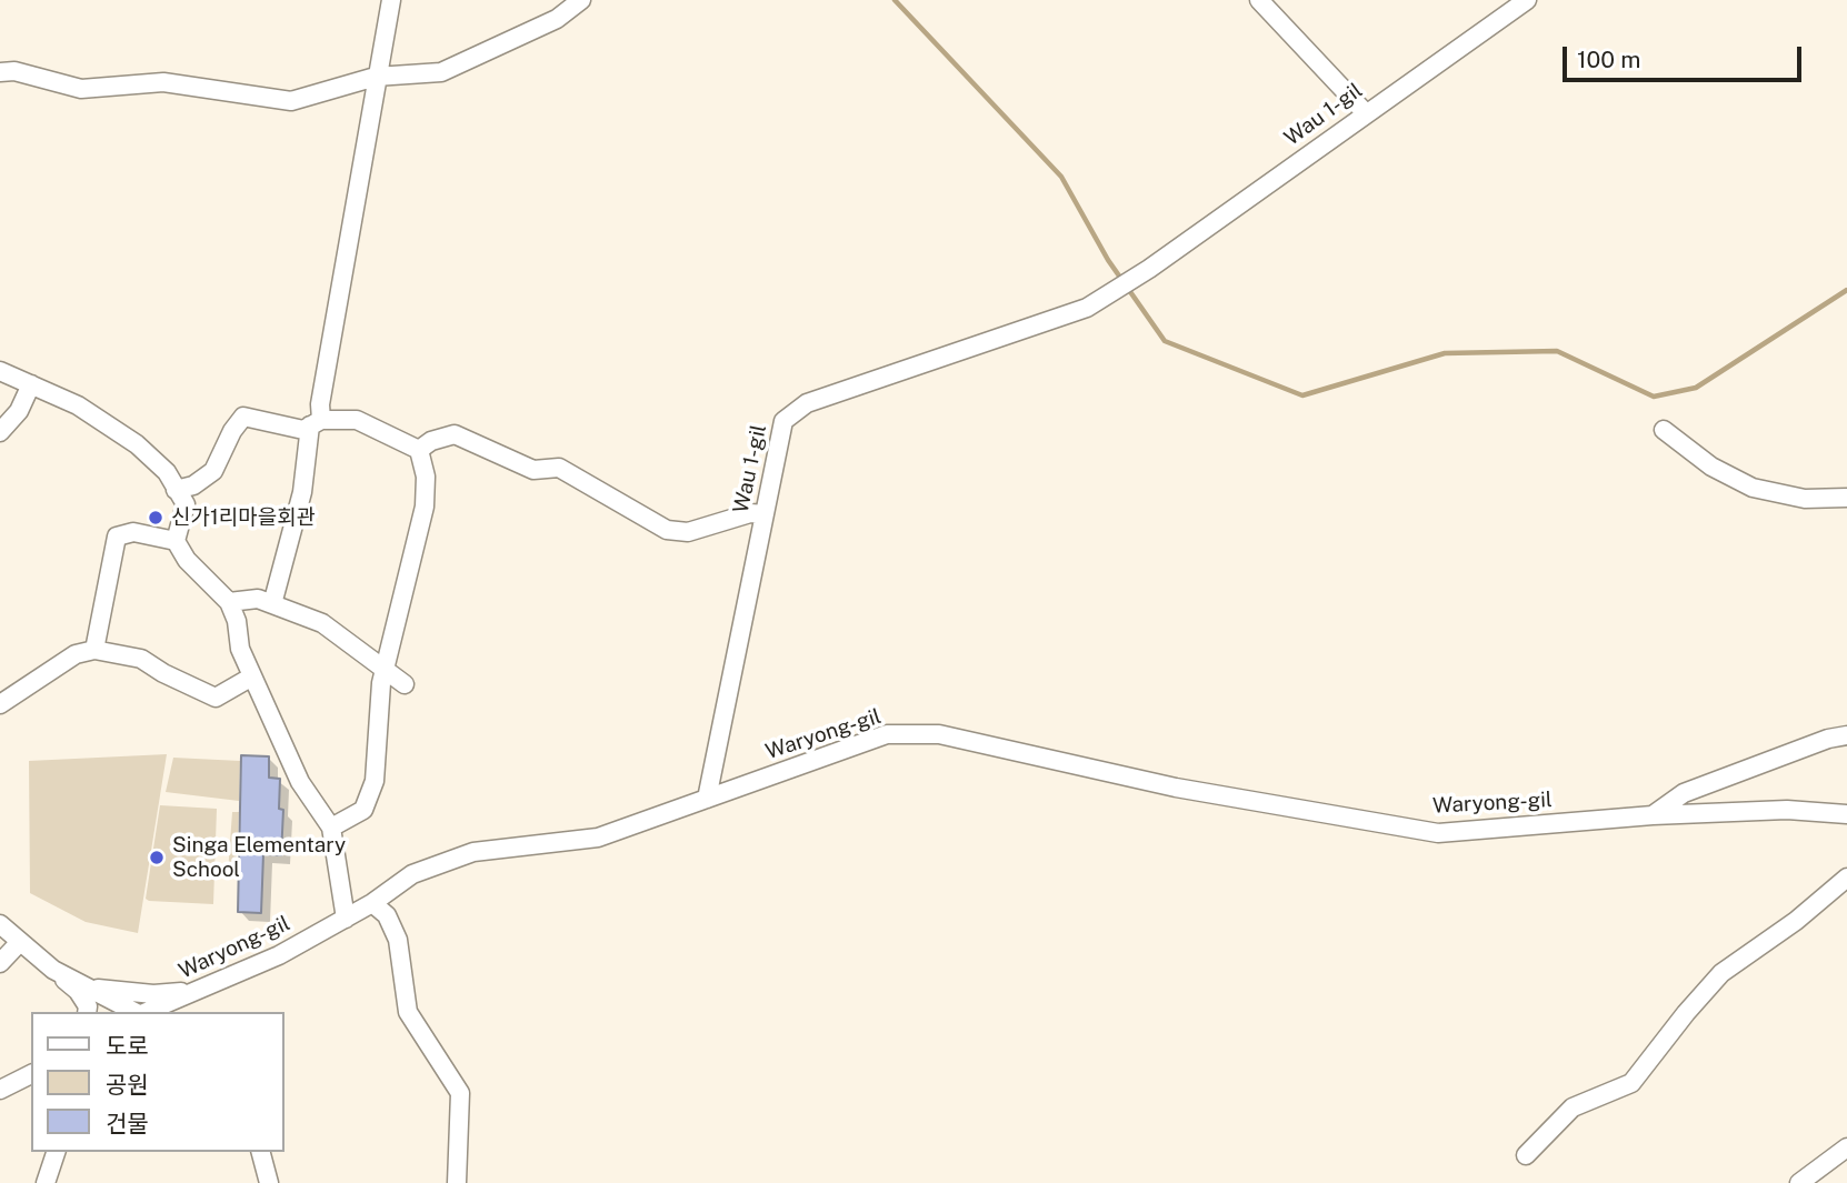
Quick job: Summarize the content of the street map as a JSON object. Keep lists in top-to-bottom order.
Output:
{
  "streets": {
    "street": ["Wau 1-gil", "Waryong-gil"]
  },
  "crossings": [
    ["Wau 1-gil", "Waryong-gil"]
  ],
  "places": ["신가1리마을회관", "Singa Elementary School"],
  "legend": ["도로", "공원", "건물"],
  "scale_bar": "100 m"
}
